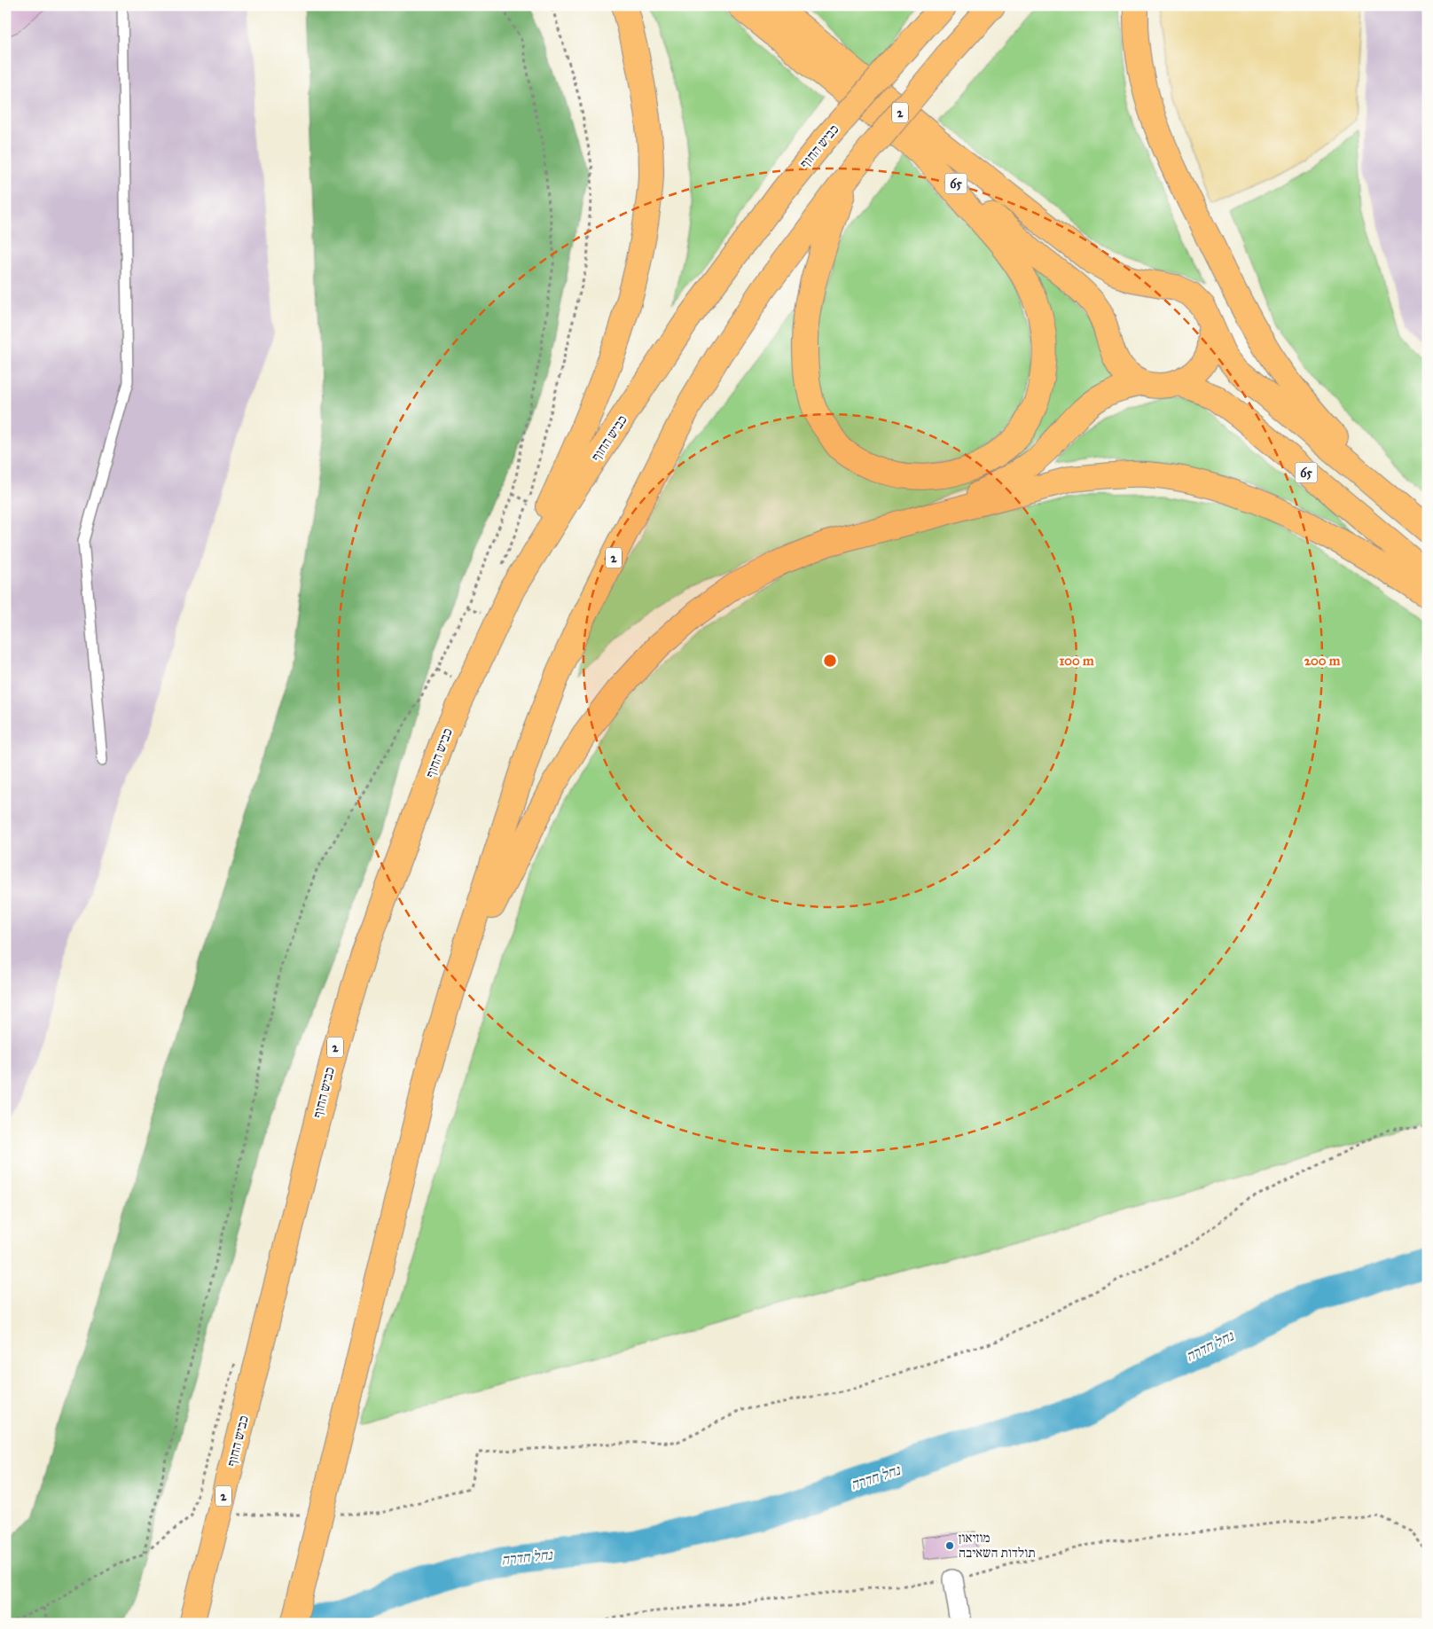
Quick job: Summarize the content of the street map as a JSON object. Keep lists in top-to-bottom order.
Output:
{
  "streets": {
    "highway": ["2", "כביש החוף", "65"]
  },
  "water": ["נחל חדרה"],
  "places": ["מוזיאון תולדות השאיבה"],
  "rings": ["100 m", "200 m"]
}
